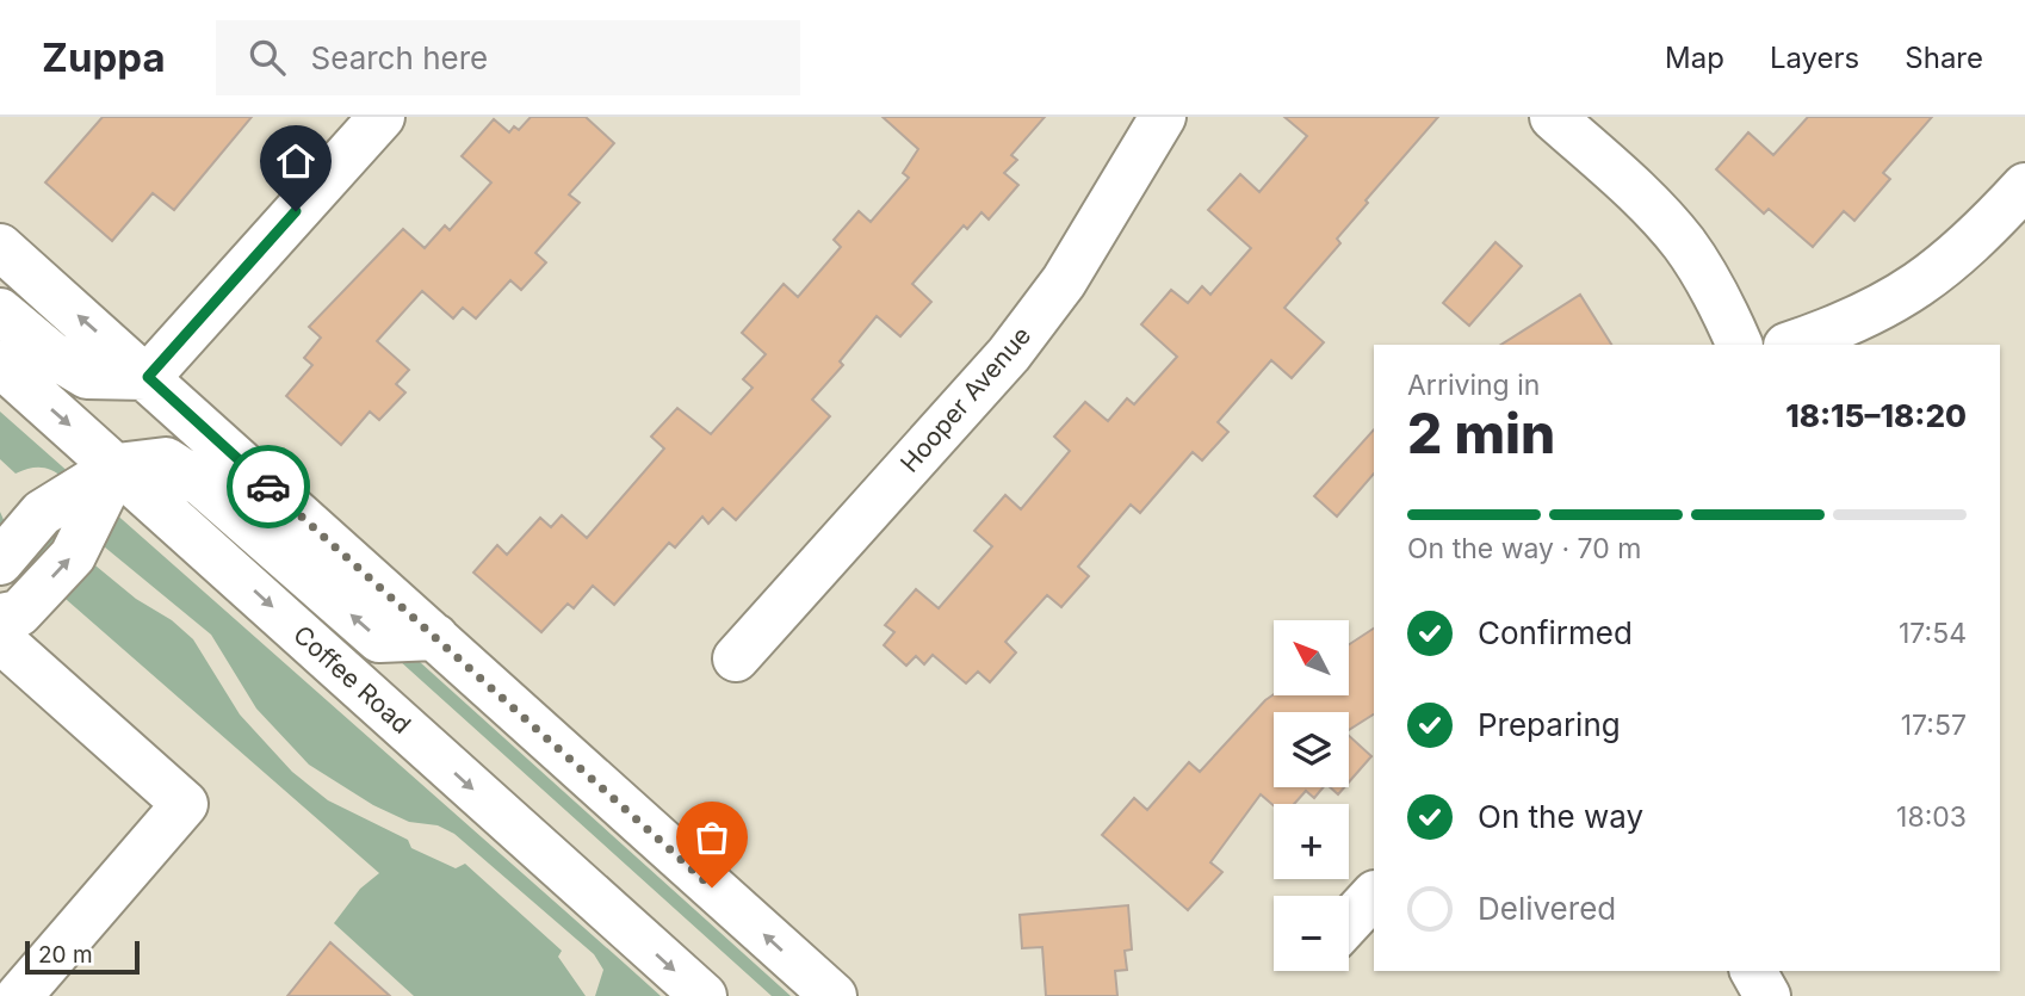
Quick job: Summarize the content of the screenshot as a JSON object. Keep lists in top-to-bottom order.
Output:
{
  "streets": {
    "main road": ["Hooper Avenue", "Coffee Road"]
  },
  "scale_bar": "20 m",
  "north": "top left",
  "page": {
    "header": "Zuppa",
    "search": "Search here",
    "nav": ["Map", "Layers", "Share"],
    "heading": ["2 min", "Arriving in", "18:15–18:20"],
    "bar": "On the way · 70 m",
    "list": [
      ["Confirmed", "17:54"],
      ["Preparing", "17:57"],
      ["On the way", "18:03"],
      "Delivered"
    ],
    "map_buttons": ["+", "−"],
    "scale": "20 m"
  }
}
